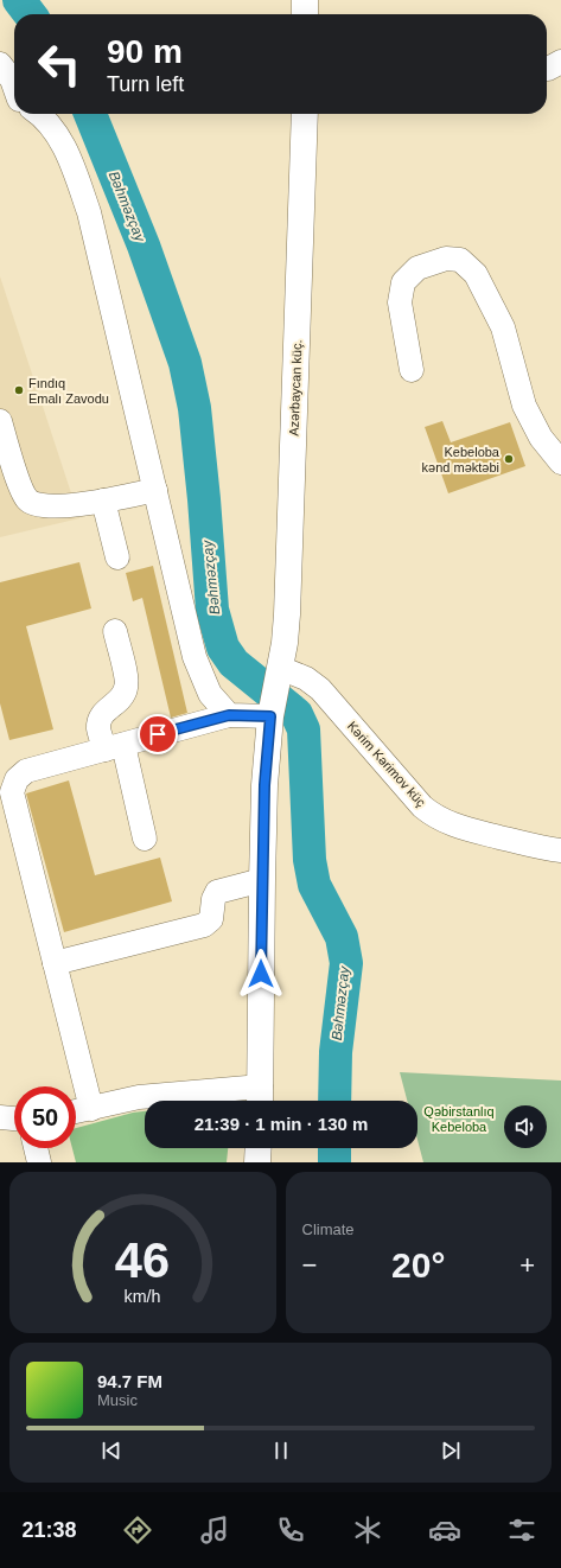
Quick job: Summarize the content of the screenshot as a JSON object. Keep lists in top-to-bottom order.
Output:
{
  "streets": {
    "main road": ["Azərbaycan küç."],
    "street": ["Kərim Kərimov küç"]
  },
  "crossings": [
    ["Azərbaycan küç.", "Kərim Kərimov küç"]
  ],
  "water": ["Bəhməzçay"],
  "parks": ["Qəbirstanlıq Kebeloba"],
  "places": ["Fındıq Emalı Zavodu", "Kebeloba kənd məktəbi"],
  "page": {
    "turn": ["90 m", "Turn left"],
    "limit": "50",
    "trip": "21:39 · 1 min · 130 m",
    "tile": "Climate",
    "heat": ["−", "20°", "+"],
    "song": ["94.7 FM", "Music"],
    "tabs": "21:38",
    "gauge": ["46", "km/h"]
  }
}
